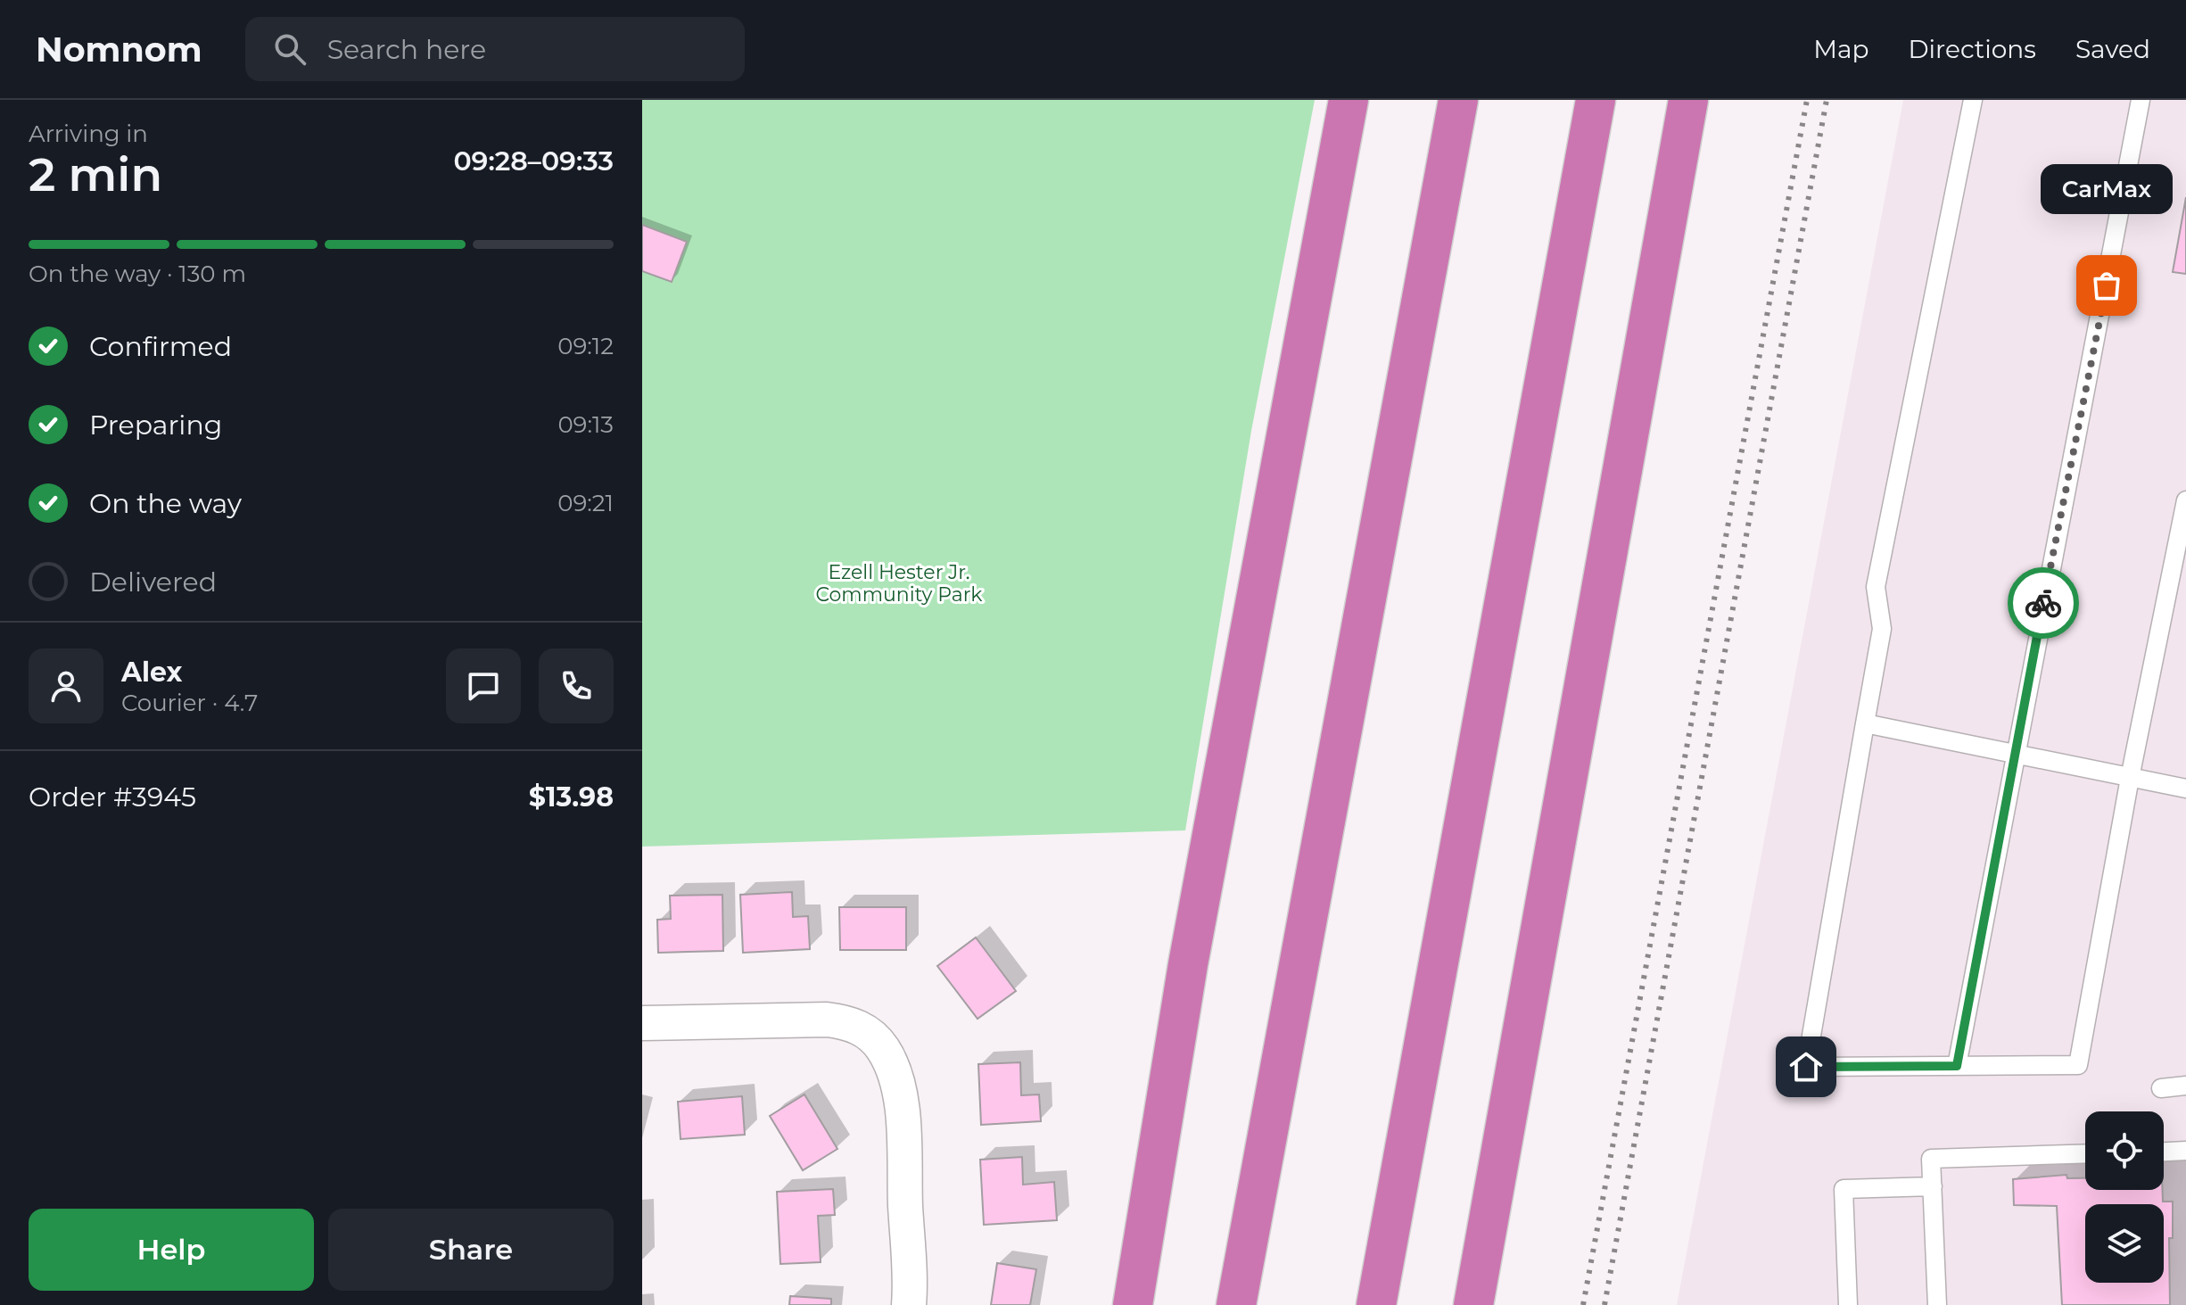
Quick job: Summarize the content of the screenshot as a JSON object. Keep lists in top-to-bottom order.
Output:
{
  "parks": ["Ezell Hester Jr. Community Park"],
  "places": ["CarMax"],
  "page": {
    "header": "Nomnom",
    "search": "Search here",
    "nav": ["Map", "Directions", "Saved"],
    "heading": ["2 min", "Arriving in", "09:28–09:33"],
    "panel": [
      "Alex",
      "Courier · 4.7",
      "Order #3945",
      "$13.98"
    ],
    "bubble": "CarMax",
    "bar": "On the way · 130 m",
    "list": [
      ["Confirmed", "09:12"],
      ["Preparing", "09:13"],
      ["On the way", "09:21"],
      "Delivered"
    ],
    "buttons": ["Help", "Share"]
  }
}
